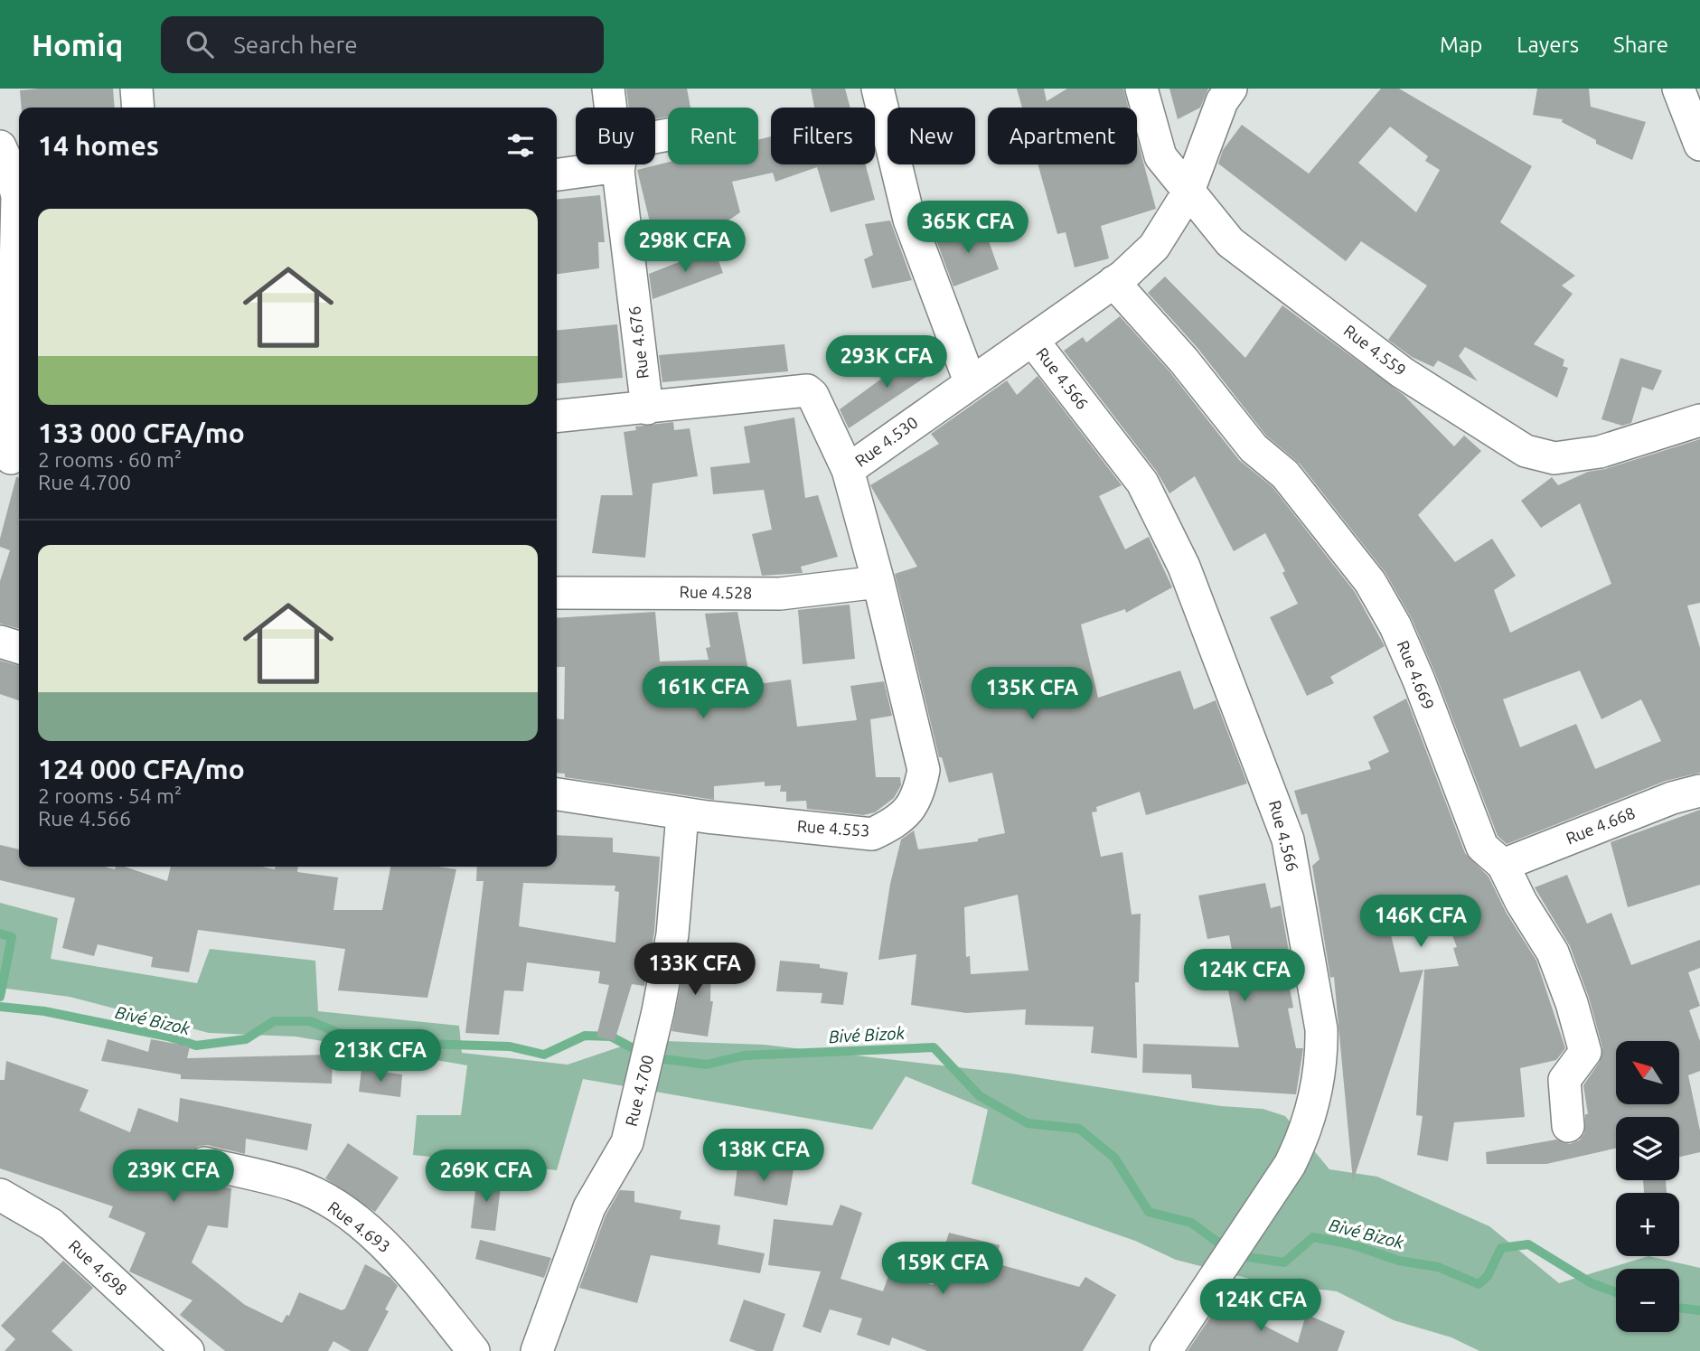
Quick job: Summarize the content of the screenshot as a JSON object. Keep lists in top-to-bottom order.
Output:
{
  "streets": {
    "street": [
      "Rue 4.676",
      "Rue 4.559",
      "Rue 4.566",
      "Rue 4.530",
      "Rue 4.528",
      "Rue 4.669",
      "Rue 4.668",
      "Rue 4.553",
      "Rue 4.700",
      "Rue 4.693",
      "Rue 4.698"
    ]
  },
  "crossings": [
    ["Rue 4.676", "Rue 4.530"],
    ["Rue 4.559", "Rue 4.530"],
    ["Rue 4.566", "Rue 4.530"],
    ["Rue 4.530", "Rue 4.669"],
    ["Rue 4.530", "Rue 4.553"],
    ["Rue 4.528", "Rue 4.553"],
    ["Rue 4.669", "Rue 4.668"],
    ["Rue 4.553", "Rue 4.700"]
  ],
  "water": ["Bivé Bizok"],
  "north": "top left",
  "page": {
    "header": "Homiq",
    "search": "Search here",
    "nav": ["Map", "Layers", "Share"],
    "chip": [
      "Buy",
      "Rent",
      "Filters",
      "New",
      "Apartment"
    ],
    "heading": "14 homes",
    "list": [
      {
        "name": "133 000 CFA/mo",
        "note": "2 rooms · 60 m² · Rue 4.700"
      },
      {
        "name": "124 000 CFA/mo",
        "note": "2 rooms · 54 m² · Rue 4.566"
      }
    ],
    "price": [
      "365K CFA",
      "298K CFA",
      "293K CFA",
      "161K CFA",
      "135K CFA",
      "146K CFA",
      "133K CFA",
      "124K CFA",
      "213K CFA",
      "138K CFA",
      "239K CFA",
      "269K CFA",
      "159K CFA",
      "124K CFA"
    ],
    "map_buttons": ["+", "−"]
  }
}
